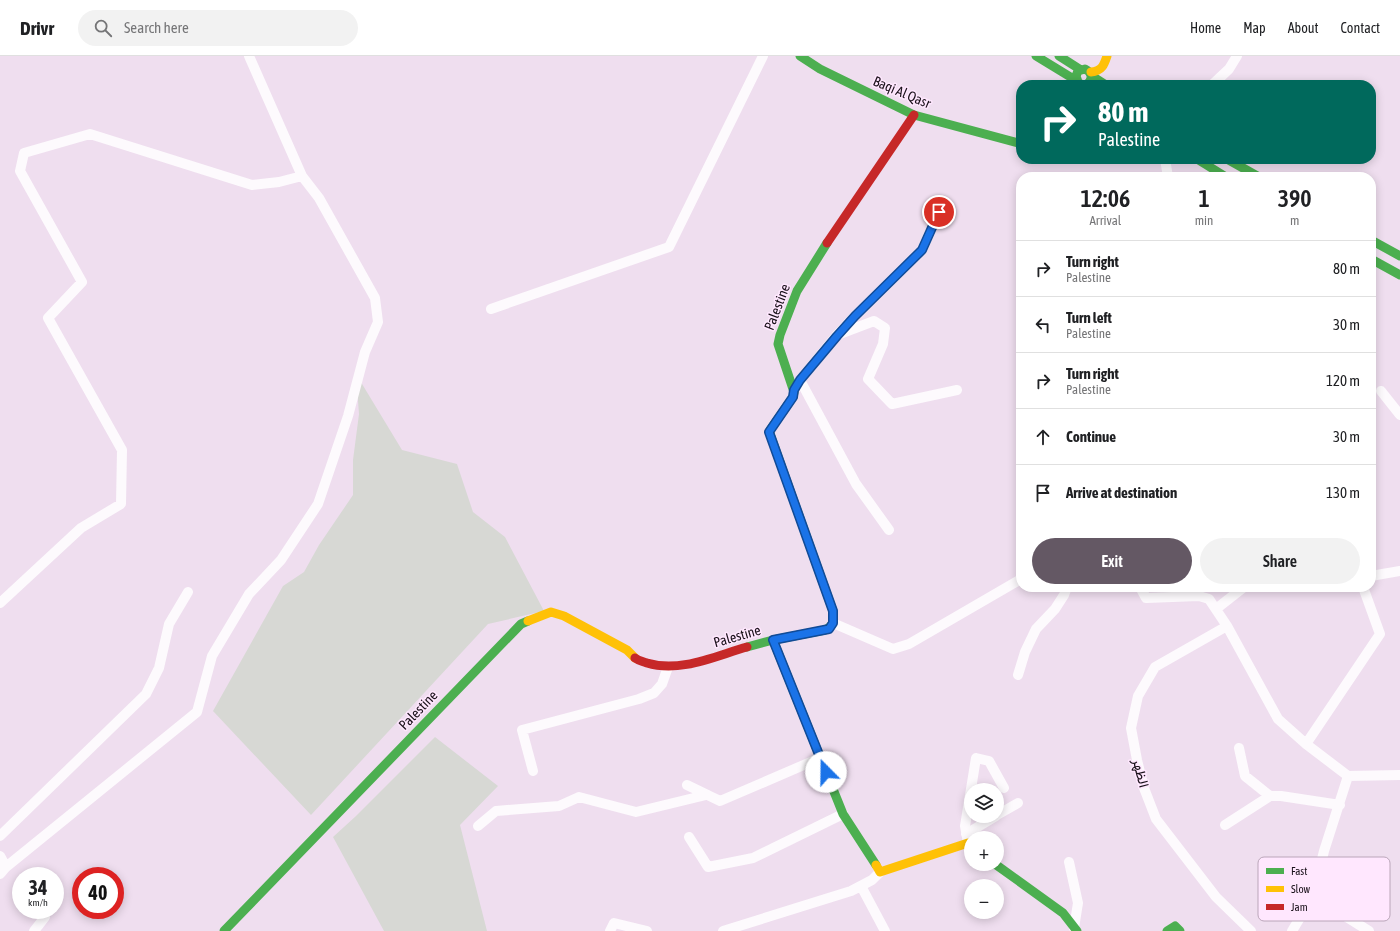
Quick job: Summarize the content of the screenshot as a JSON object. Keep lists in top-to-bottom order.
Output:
{
  "streets": {
    "main road": ["Baqi Al Qasr", "Palestine"],
    "street": ["الظهر"]
  },
  "crossings": [
    ["Baqi Al Qasr", "Palestine"]
  ],
  "legend": ["Fast", "Slow", "Jam"],
  "page": {
    "header": "Drivr",
    "search": "Search here",
    "nav": [
      "Home",
      "Map",
      "About",
      "Contact"
    ],
    "turn": ["80 m", "Palestine"],
    "eta": [
      "12:06",
      "Arrival",
      "1",
      "min",
      "390",
      "m"
    ],
    "list": [
      {
        "name": "Turn right",
        "note": "Palestine",
        "value": "80 m"
      },
      {
        "name": "Turn left",
        "note": "Palestine",
        "value": "30 m"
      },
      {
        "name": "Turn right",
        "note": "Palestine",
        "value": "120 m"
      },
      {
        "name": "Continue",
        "value": "30 m"
      },
      {
        "name": "Arrive at destination",
        "value": "130 m"
      }
    ],
    "buttons": ["Exit", "Share"],
    "map_buttons": ["+", "−"],
    "speed": "34 km/h",
    "limit": "40"
  }
}
